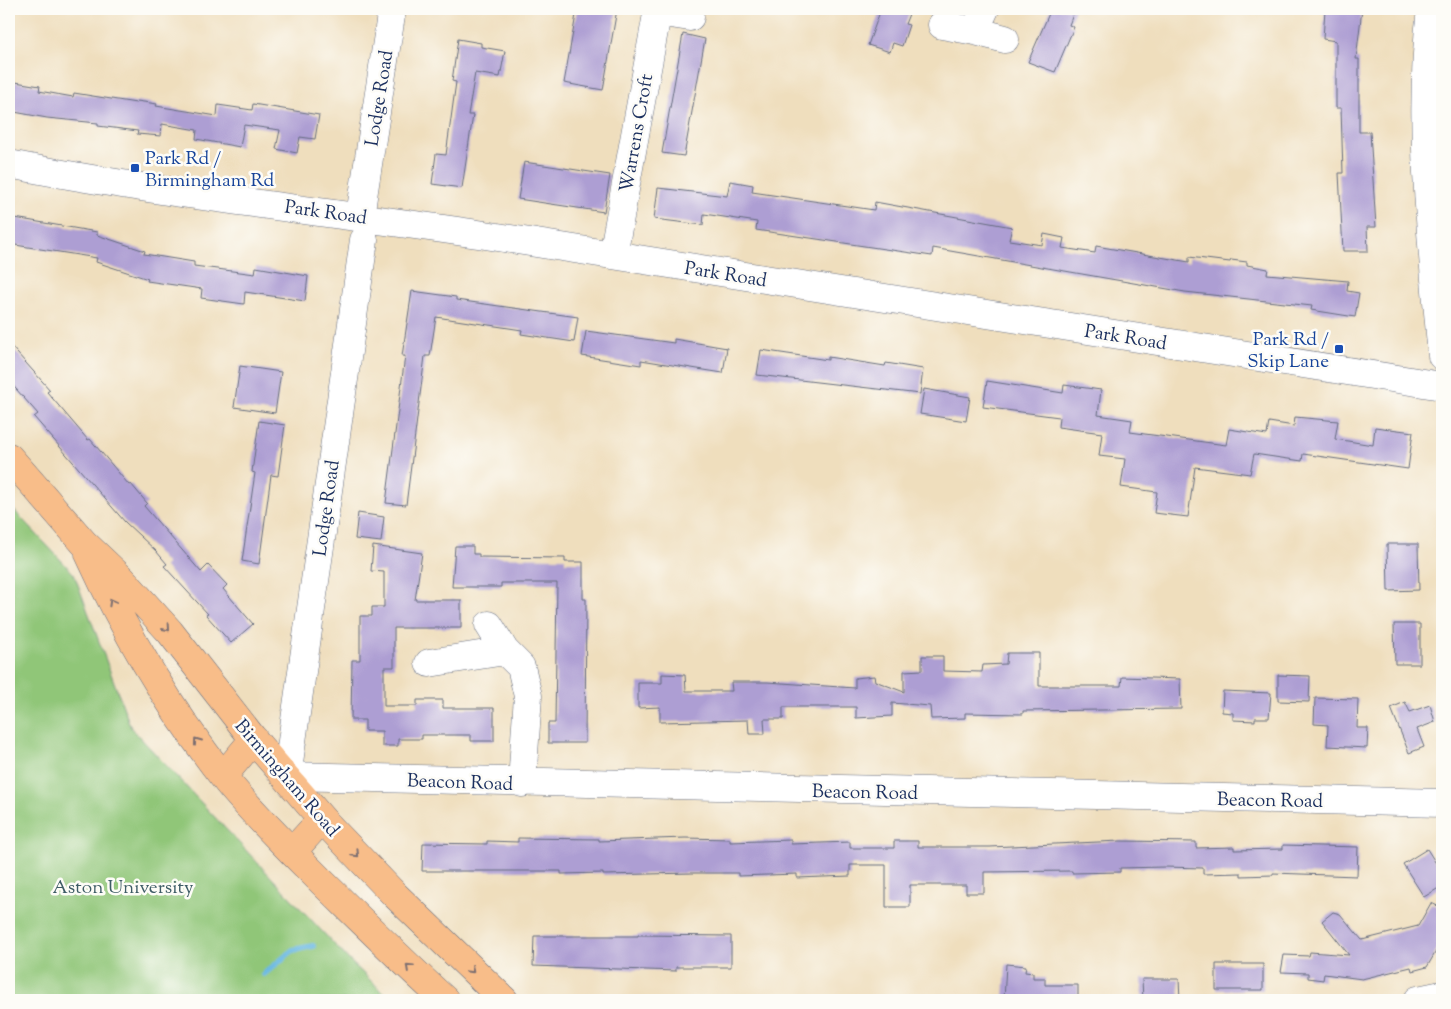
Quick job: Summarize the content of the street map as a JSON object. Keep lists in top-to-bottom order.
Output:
{
  "streets": {
    "highway": ["Birmingham Road"],
    "street": [
      "Lodge Road",
      "Warrens Croft",
      "Park Road",
      "Beacon Road"
    ]
  },
  "crossings": [
    ["Lodge Road", "Park Road"],
    ["Lodge Road", "Birmingham Road"],
    ["Lodge Road", "Beacon Road"],
    ["Warrens Croft", "Park Road"],
    ["Birmingham Road", "Beacon Road"]
  ],
  "parks": ["Aston University"],
  "places": {
    "transit": ["Park Rd / Birmingham Rd", "Park Rd / Skip Lane"]
  }
}
